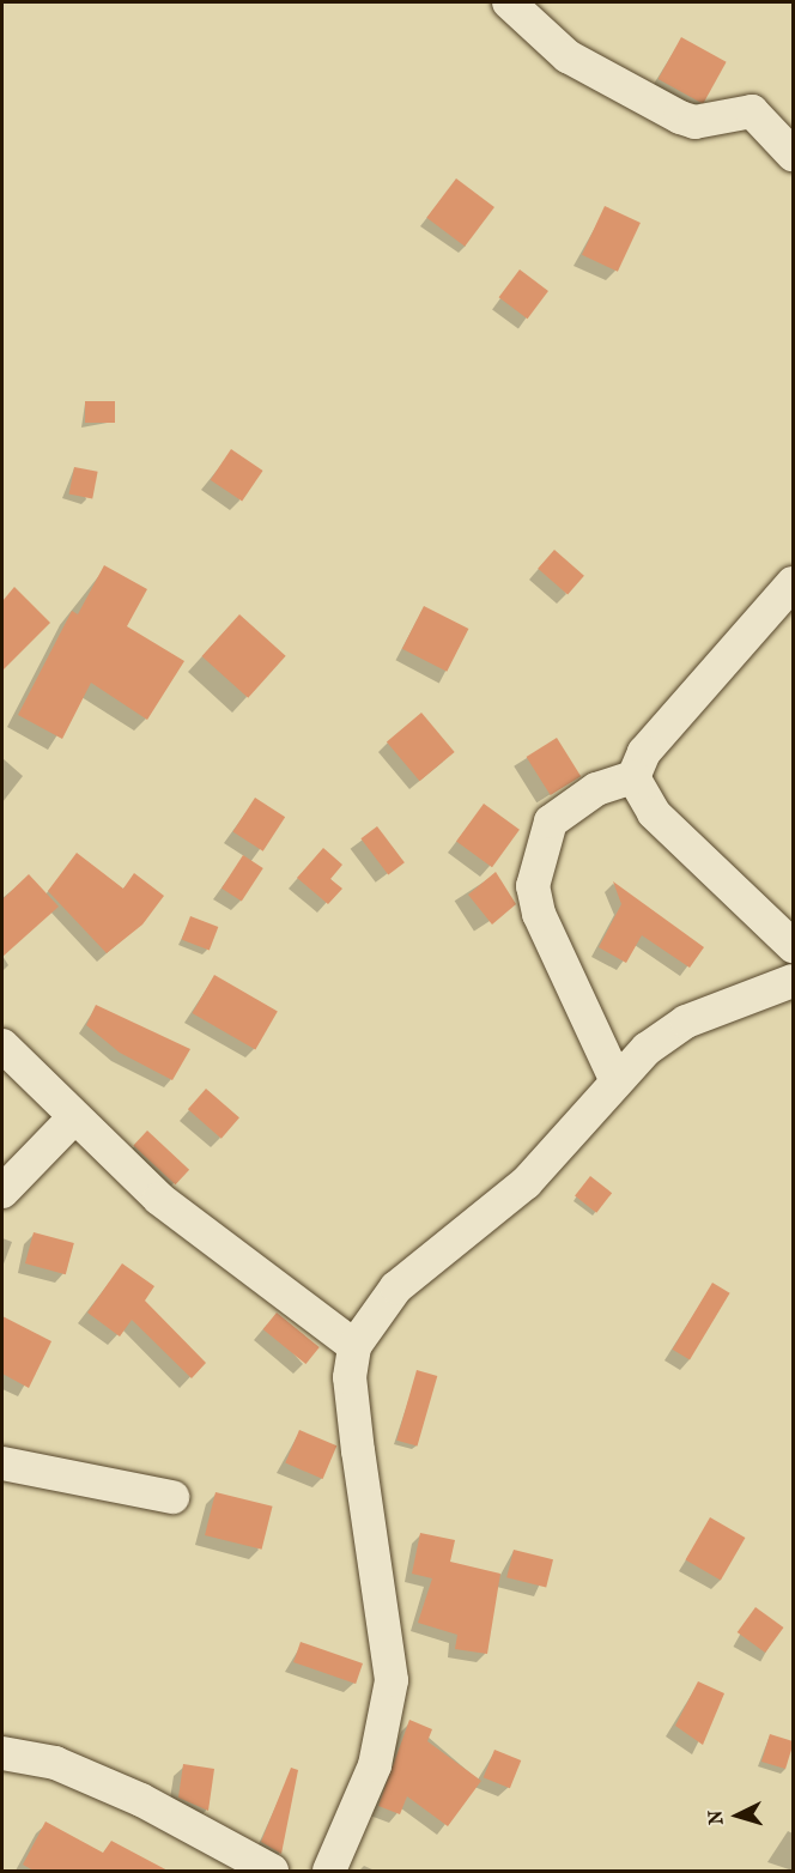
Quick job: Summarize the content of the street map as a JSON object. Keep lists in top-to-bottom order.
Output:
{
  "north": "left"
}
